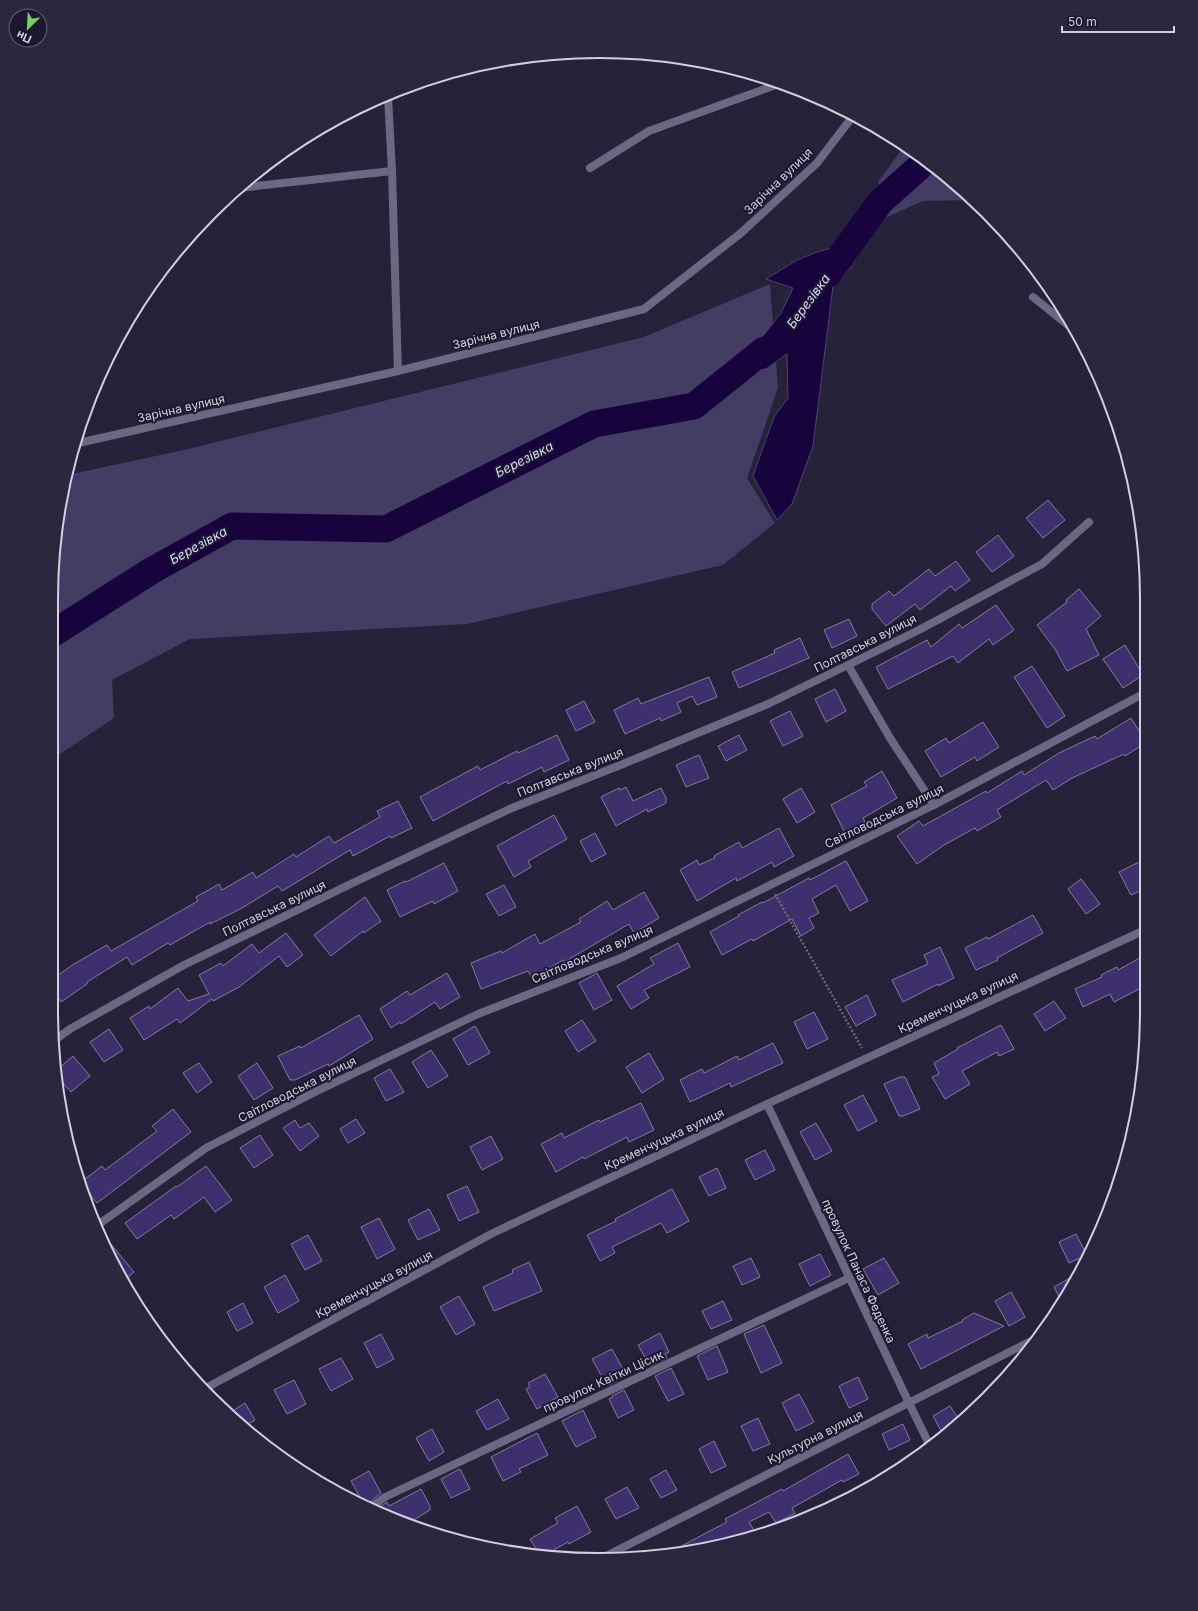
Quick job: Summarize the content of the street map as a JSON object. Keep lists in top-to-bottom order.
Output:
{
  "streets": {
    "street": [
      "Зарічна вулиця",
      "Полтавська вулиця",
      "Світловодська вулиця",
      "Кременчуцька вулиця",
      "провулок Панаса Феденка",
      "провулок Квітки Цісик",
      "Культурна вулиця"
    ]
  },
  "crossings": [
    ["Кременчуцька вулиця", "провулок Панаса Феденка"],
    ["провулок Панаса Феденка", "провулок Квітки Цісик"],
    ["провулок Панаса Феденка", "Культурна вулиця"]
  ],
  "water": ["Березівка"],
  "scale_bar": "50 m",
  "north": "bottom left"
}
